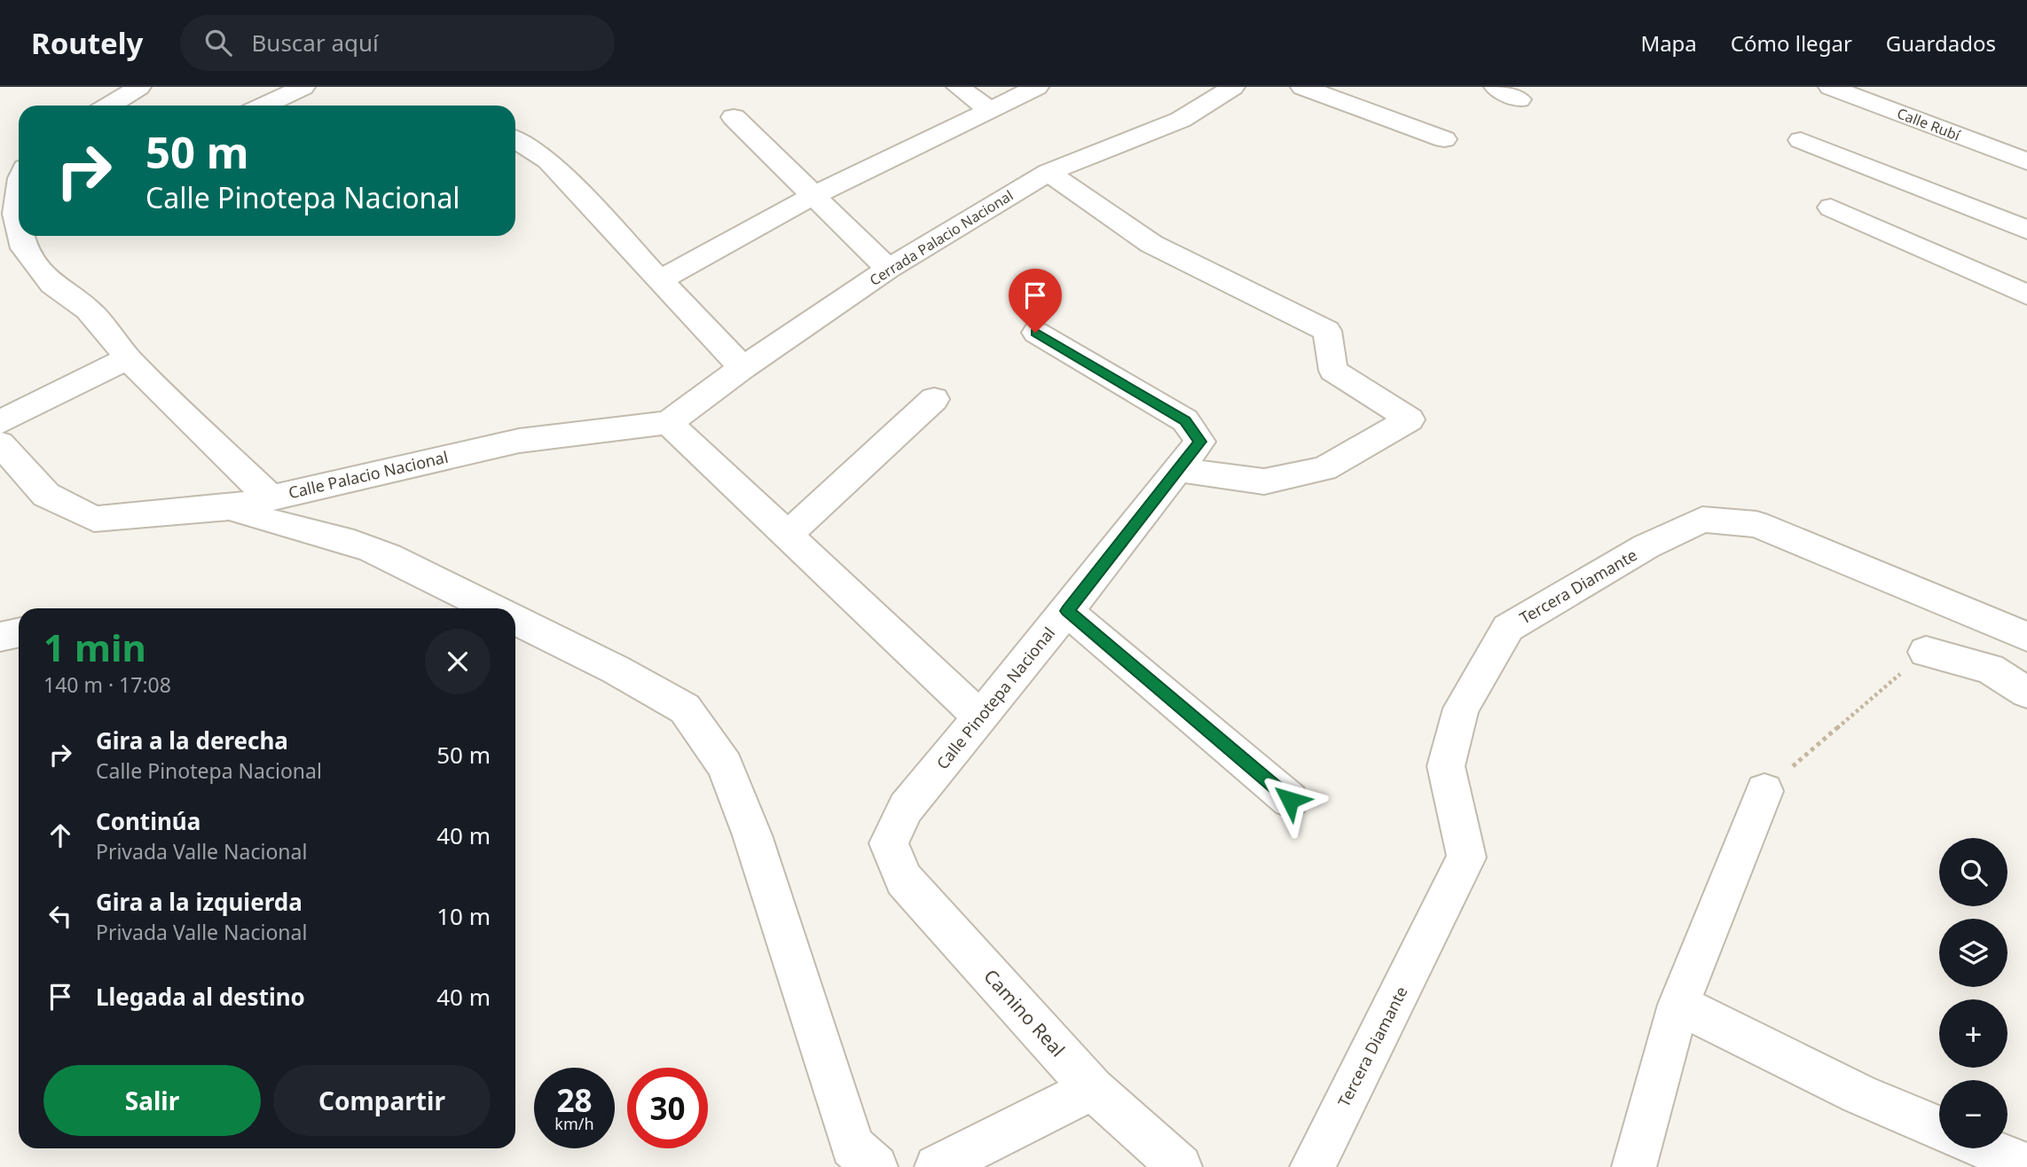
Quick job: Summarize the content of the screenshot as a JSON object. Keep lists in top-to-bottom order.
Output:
{
  "streets": {
    "street": [
      "Calle Rubí",
      "Cerrada Palacio Nacional",
      "Calle Palacio Nacional",
      "Tercera Diamante",
      "Calle Pinotepa Nacional",
      "Camino Real"
    ]
  },
  "crossings": [
    ["Cerrada Palacio Nacional", "Calle Palacio Nacional"],
    ["Calle Pinotepa Nacional", "Camino Real"]
  ],
  "page": {
    "header": "Routely",
    "search": "Buscar aquí",
    "nav": ["Mapa", "Cómo llegar", "Guardados"],
    "turn": ["50 m", "Calle Pinotepa Nacional"],
    "heading": ["1 min", "140 m · 17:08"],
    "list": [
      {
        "name": "Gira a la derecha",
        "note": "Calle Pinotepa Nacional",
        "value": "50 m"
      },
      {
        "name": "Continúa",
        "note": "Privada Valle Nacional",
        "value": "40 m"
      },
      {
        "name": "Gira a la izquierda",
        "note": "Privada Valle Nacional",
        "value": "10 m"
      },
      {
        "name": "Llegada al destino",
        "value": "40 m"
      }
    ],
    "map_buttons": ["+", "−"],
    "buttons": ["Salir", "Compartir"],
    "speed": "28 km/h",
    "limit": "30"
  }
}
